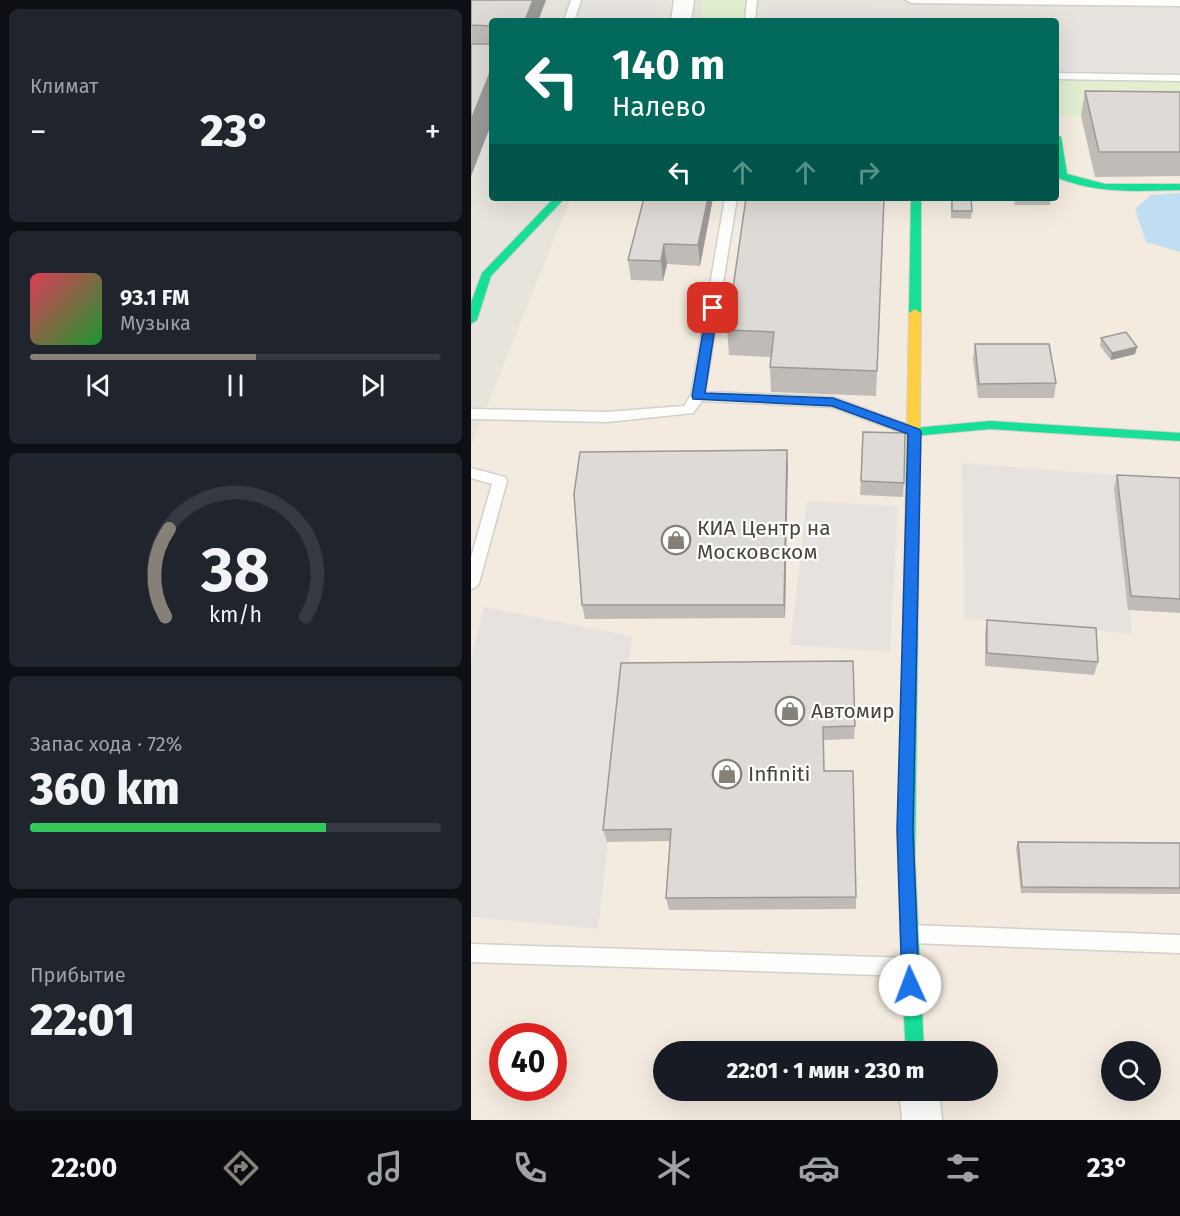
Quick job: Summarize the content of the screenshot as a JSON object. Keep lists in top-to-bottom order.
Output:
{
  "places": {
    "shop": ["КИА Центр на Московском", "Автомир", "Infiniti"]
  },
  "page": {
    "tile": [
      "Климат",
      ["Запас хода · 72%", "360 km"],
      ["Прибытие", "22:01"]
    ],
    "turn": ["140 m", "Налево"],
    "heat": ["−", "23°", "+"],
    "song": ["93.1 FM", "Музыка"],
    "limit": "40",
    "trip": "22:01 · 1 мин · 230 m",
    "tabs": ["22:00", "23°"],
    "gauge": ["38", "km/h"]
  }
}
